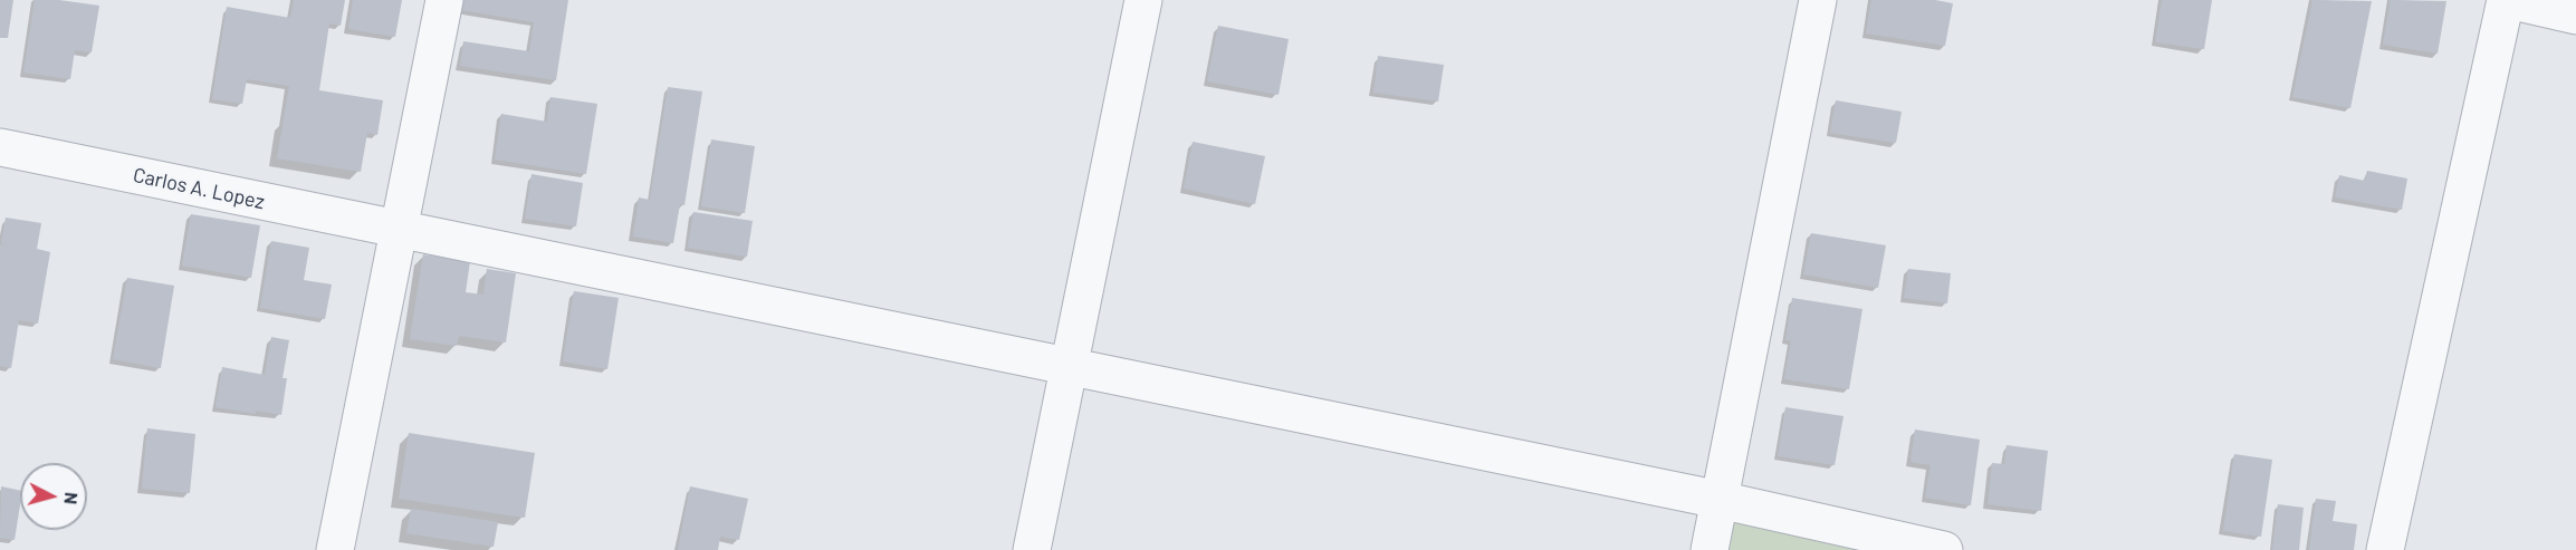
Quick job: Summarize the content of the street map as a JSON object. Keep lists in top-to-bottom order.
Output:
{
  "streets": {
    "street": ["Carlos A. Lopez"]
  },
  "north": "right"
}
